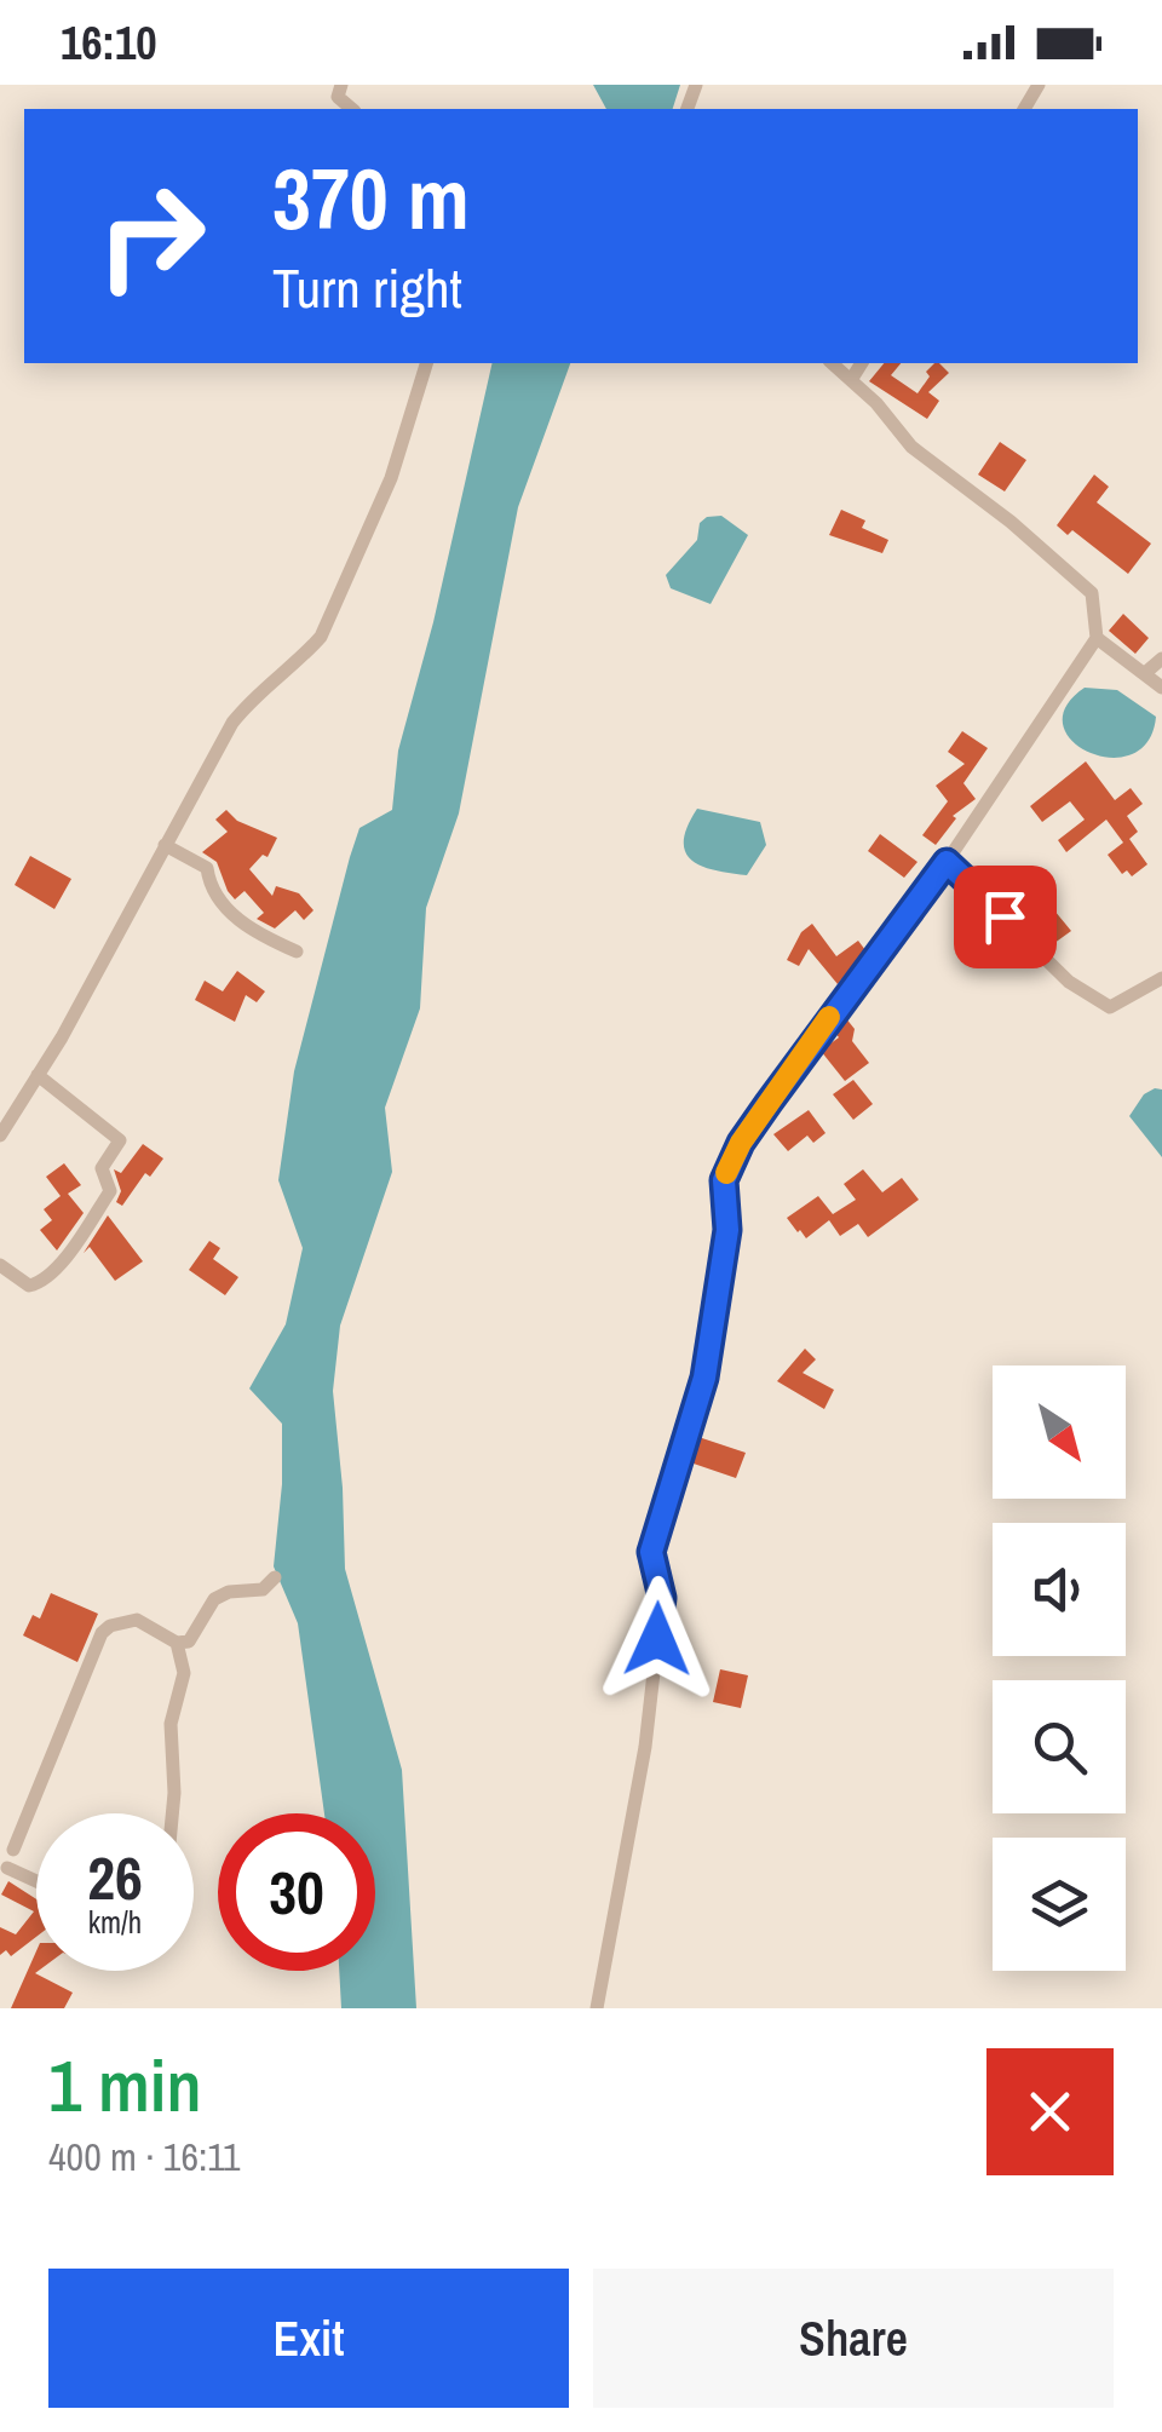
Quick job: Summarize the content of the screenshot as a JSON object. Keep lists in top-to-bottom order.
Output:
{
  "north": "bottom right",
  "page": {
    "status": "16:10",
    "turn": ["370 m", "Turn right"],
    "speed": "26 km/h",
    "limit": "30",
    "heading": ["1 min", "400 m · 16:11"],
    "buttons": ["Exit", "Share"]
  }
}
